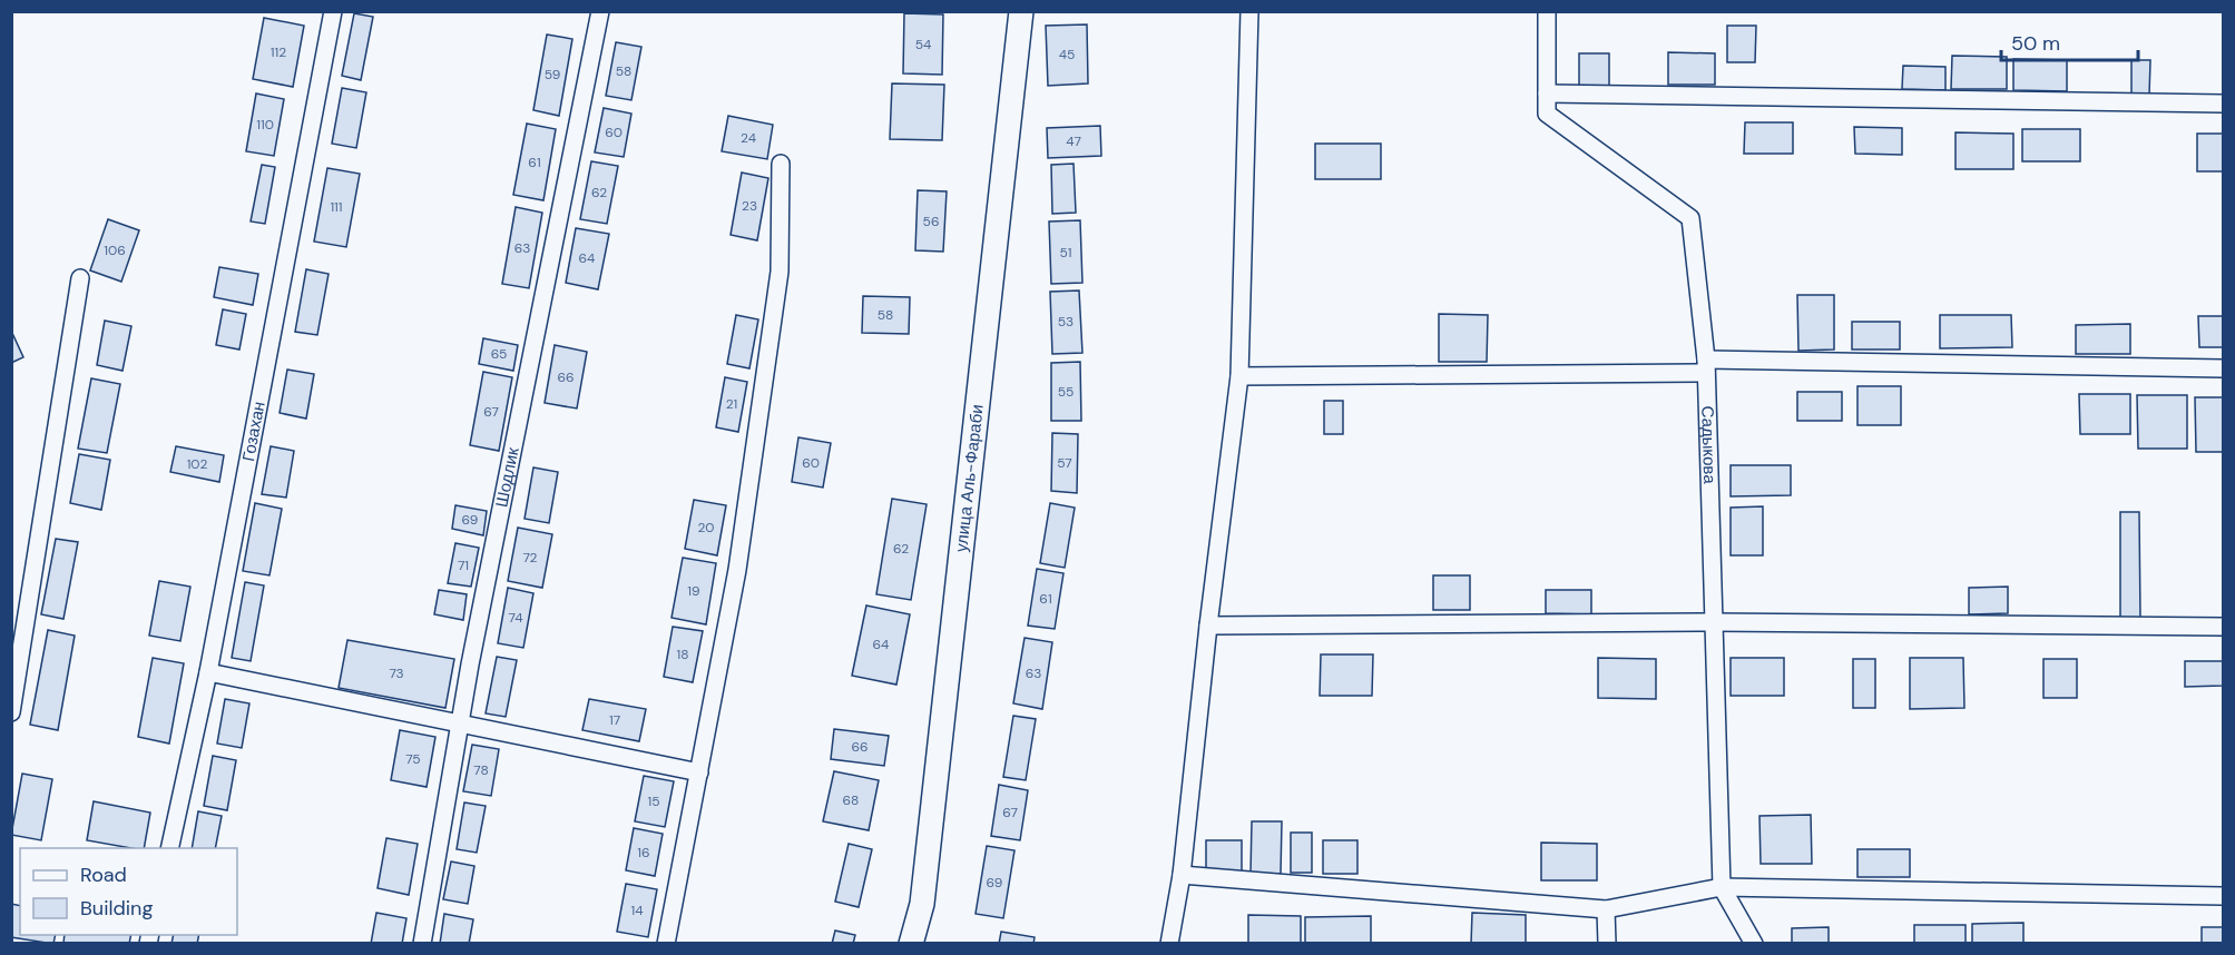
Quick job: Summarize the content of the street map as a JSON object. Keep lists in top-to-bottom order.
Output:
{
  "streets": {
    "main road": ["улица Аль-Фараби"],
    "street": ["Гозахан", "Садыкова", "Шодлик"]
  },
  "house_numbers": [
    "54",
    "112",
    "45",
    "58",
    "59",
    "110",
    "60",
    "24",
    "47",
    "61",
    "62",
    "23",
    "111",
    "56",
    "63",
    "106",
    "51",
    "64",
    "58",
    "53",
    "65",
    "66",
    "55",
    "21",
    "67",
    "60",
    "57",
    "102",
    "69",
    "20",
    "62",
    "72",
    "71",
    "19",
    "61",
    "74",
    "64",
    "18",
    "73",
    "63",
    "17",
    "66",
    "75",
    "78",
    "68",
    "15",
    "67",
    "16",
    "69",
    "14"
  ],
  "legend": ["Road", "Building"],
  "scale_bar": "50 m"
}
